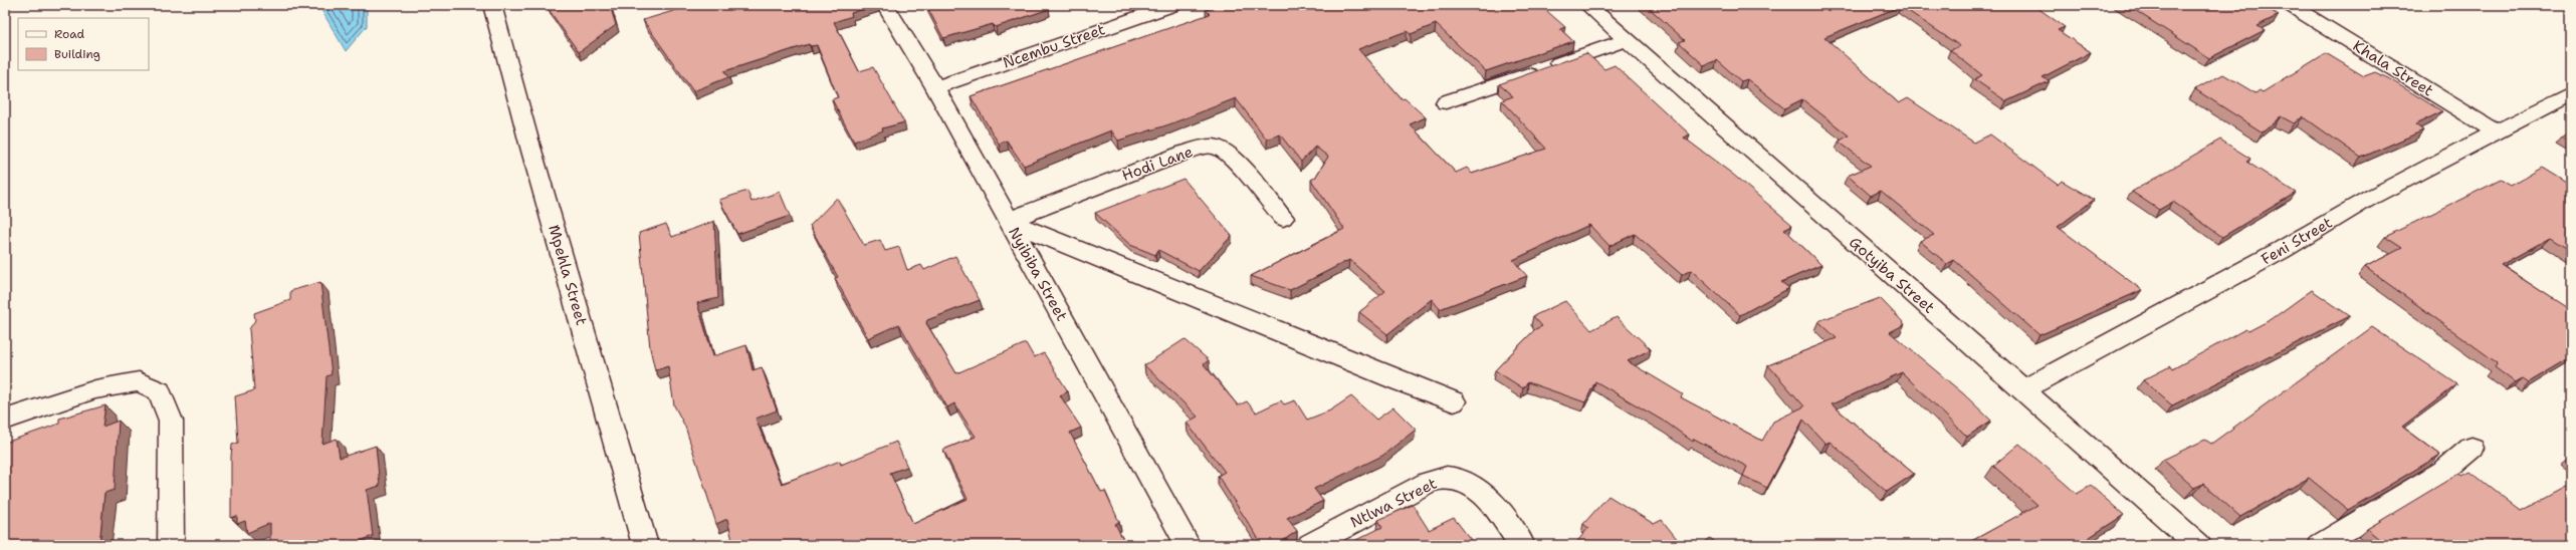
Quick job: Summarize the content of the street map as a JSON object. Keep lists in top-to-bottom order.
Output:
{
  "streets": {
    "street": [
      "Ncembu Street",
      "Khala Street",
      "Hodi Lane",
      "Feni Street",
      "Nyibiba Street",
      "Mpehla Street",
      "Gotyiba Street",
      "Ntlwa Street"
    ]
  },
  "crossings": [
    ["Ncembu Street", "Nyibiba Street"],
    ["Khala Street", "Feni Street"],
    ["Hodi Lane", "Nyibiba Street"],
    ["Feni Street", "Gotyiba Street"]
  ],
  "legend": ["Road", "Building"]
}
